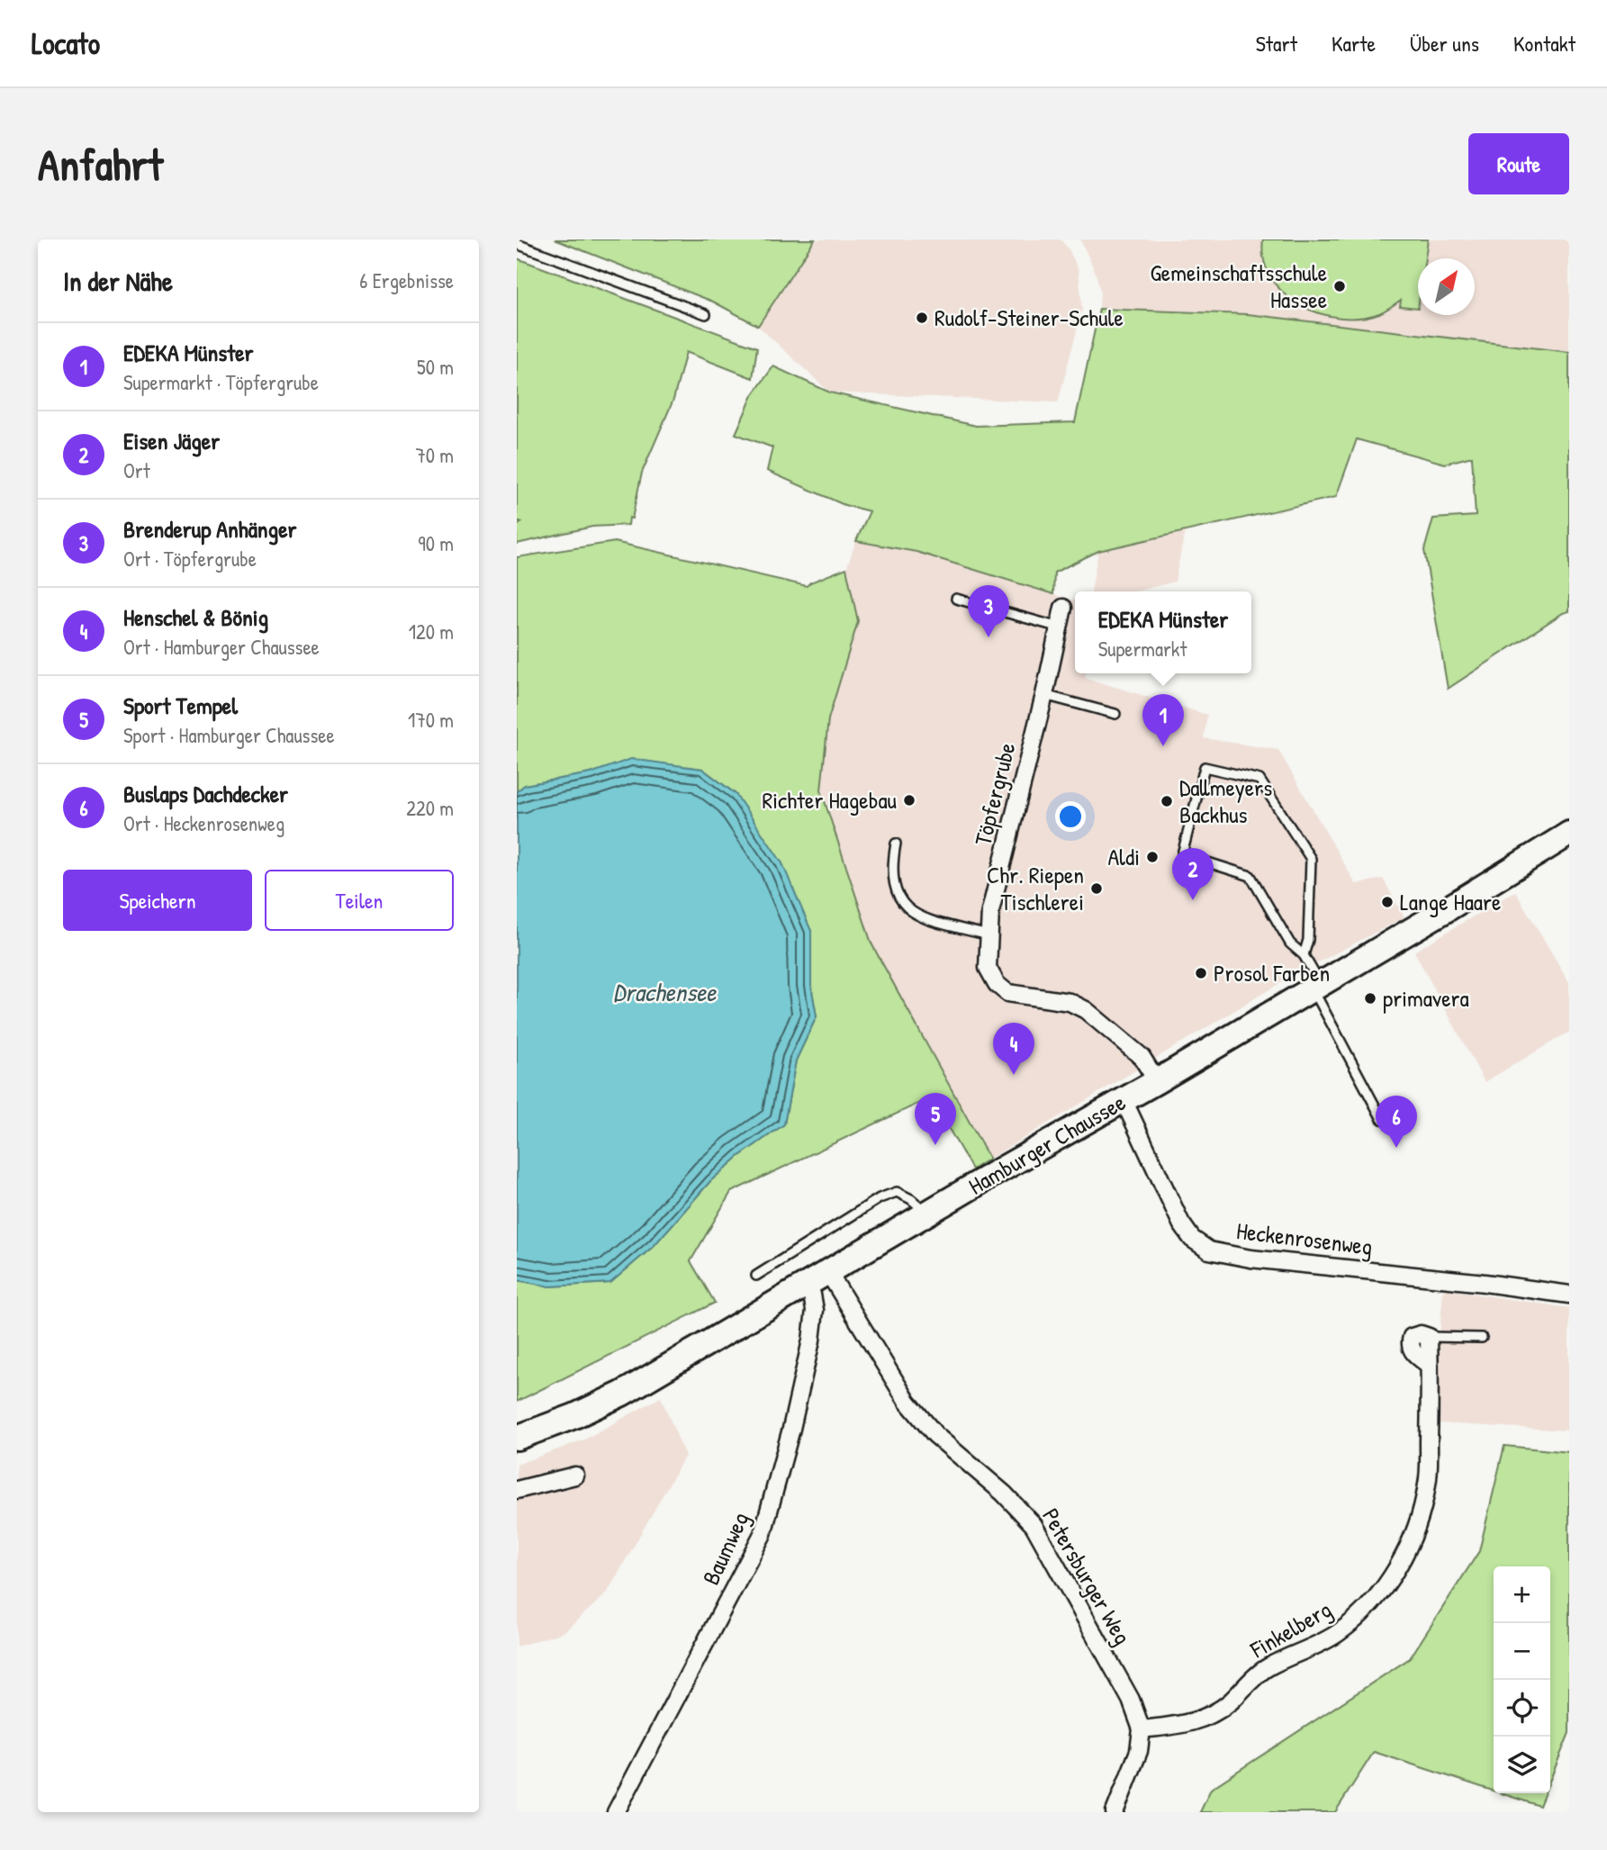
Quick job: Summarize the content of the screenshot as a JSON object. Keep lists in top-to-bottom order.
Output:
{
  "streets": {
    "main road": ["Hamburger Chaussee"],
    "street": [
      "Töpfergrube",
      "Heckenrosenweg",
      "Baumweg",
      "Petersburger Weg",
      "Finkelberg"
    ]
  },
  "crossings": [
    ["Töpfergrube", "Hamburger Chaussee"],
    ["Hamburger Chaussee", "Heckenrosenweg"],
    ["Hamburger Chaussee", "Baumweg"],
    ["Hamburger Chaussee", "Petersburger Weg"],
    ["Petersburger Weg", "Finkelberg"]
  ],
  "water": ["Drachensee"],
  "places": [
    "Gemeinschaftsschule Hassee",
    "Rudolf-Steiner-Schule",
    "Richter Hagebau",
    "Dallmeyers Backhus",
    "Aldi",
    "Chr. Riepen Tischlerei",
    "Lange Haare",
    "Prosol Farben",
    "primavera"
  ],
  "north": "top right",
  "page": {
    "header": "Locato",
    "nav": [
      "Start",
      "Karte",
      "Über uns",
      "Kontakt"
    ],
    "buttons": [
      "Route",
      ["Speichern", "Teilen"]
    ],
    "title": "Anfahrt",
    "heading": ["In der Nähe", "6 Ergebnisse"],
    "list": [
      {
        "mark": "1",
        "name": "EDEKA Münster",
        "note": "Supermarkt · Töpfergrube",
        "value": "50 m"
      },
      {
        "mark": "2",
        "name": "Eisen Jäger",
        "note": "Ort",
        "value": "70 m"
      },
      {
        "mark": "3",
        "name": "Brenderup Anhänger",
        "note": "Ort · Töpfergrube",
        "value": "90 m"
      },
      {
        "mark": "4",
        "name": "Henschel & Bönig",
        "note": "Ort · Hamburger Chaussee",
        "value": "120 m"
      },
      {
        "mark": "5",
        "name": "Sport Tempel",
        "note": "Sport · Hamburger Chaussee",
        "value": "170 m"
      },
      {
        "mark": "6",
        "name": "Buslaps Dachdecker",
        "note": "Ort · Heckenrosenweg",
        "value": "220 m"
      }
    ],
    "pins": [
      "3",
      "1",
      "2",
      "4",
      "5",
      "6"
    ],
    "popup": ["EDEKA Münster", "Supermarkt"],
    "map_buttons": ["+", "−"]
  }
}
